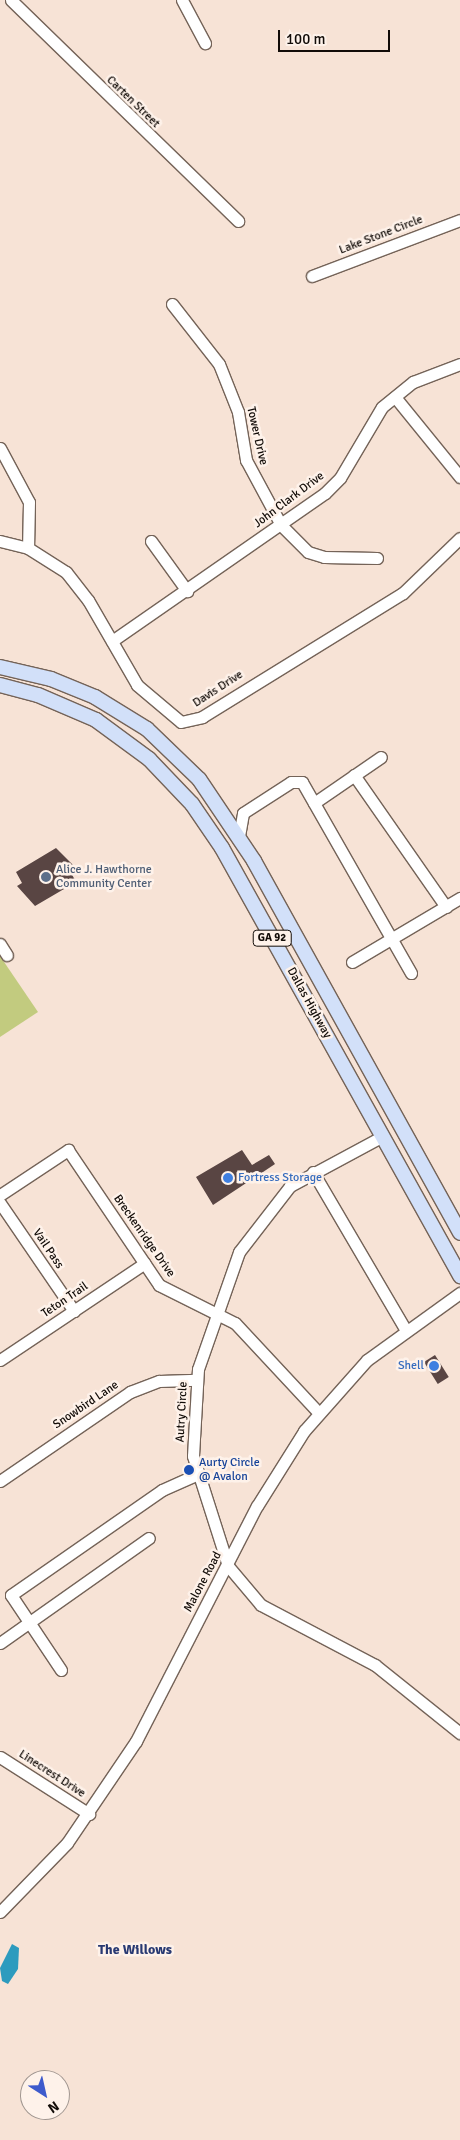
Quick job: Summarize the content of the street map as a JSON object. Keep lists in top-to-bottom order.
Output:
{
  "streets": {
    "main road": ["GA 92", "Dallas Highway"],
    "street": [
      "Carten Street",
      "Lake Stone Circle",
      "Tower Drive",
      "John Clark Drive",
      "Davis Drive",
      "Breckenridge Drive",
      "Vail Pass",
      "Teton Trail",
      "Snowbird Lane",
      "Autry Circle",
      "Malone Road",
      "Linecrest Drive"
    ]
  },
  "crossings": [
    ["Tower Drive", "John Clark Drive"],
    ["John Clark Drive", "Davis Drive"],
    ["Dallas Highway", "Autry Circle"],
    ["Breckenridge Drive", "Teton Trail"],
    ["Breckenridge Drive", "Autry Circle"],
    ["Breckenridge Drive", "Malone Road"],
    ["Vail Pass", "Teton Trail"],
    ["Snowbird Lane", "Autry Circle"],
    ["Autry Circle", "Malone Road"],
    ["Malone Road", "Linecrest Drive"]
  ],
  "districts": ["The Willows"],
  "places": [
    "Alice J. Hawthorne Community Center",
    "Fortress Storage",
    "Shell",
    "Aurty Circle @ Avalon"
  ],
  "scale_bar": "100 m",
  "north": "bottom right"
}
